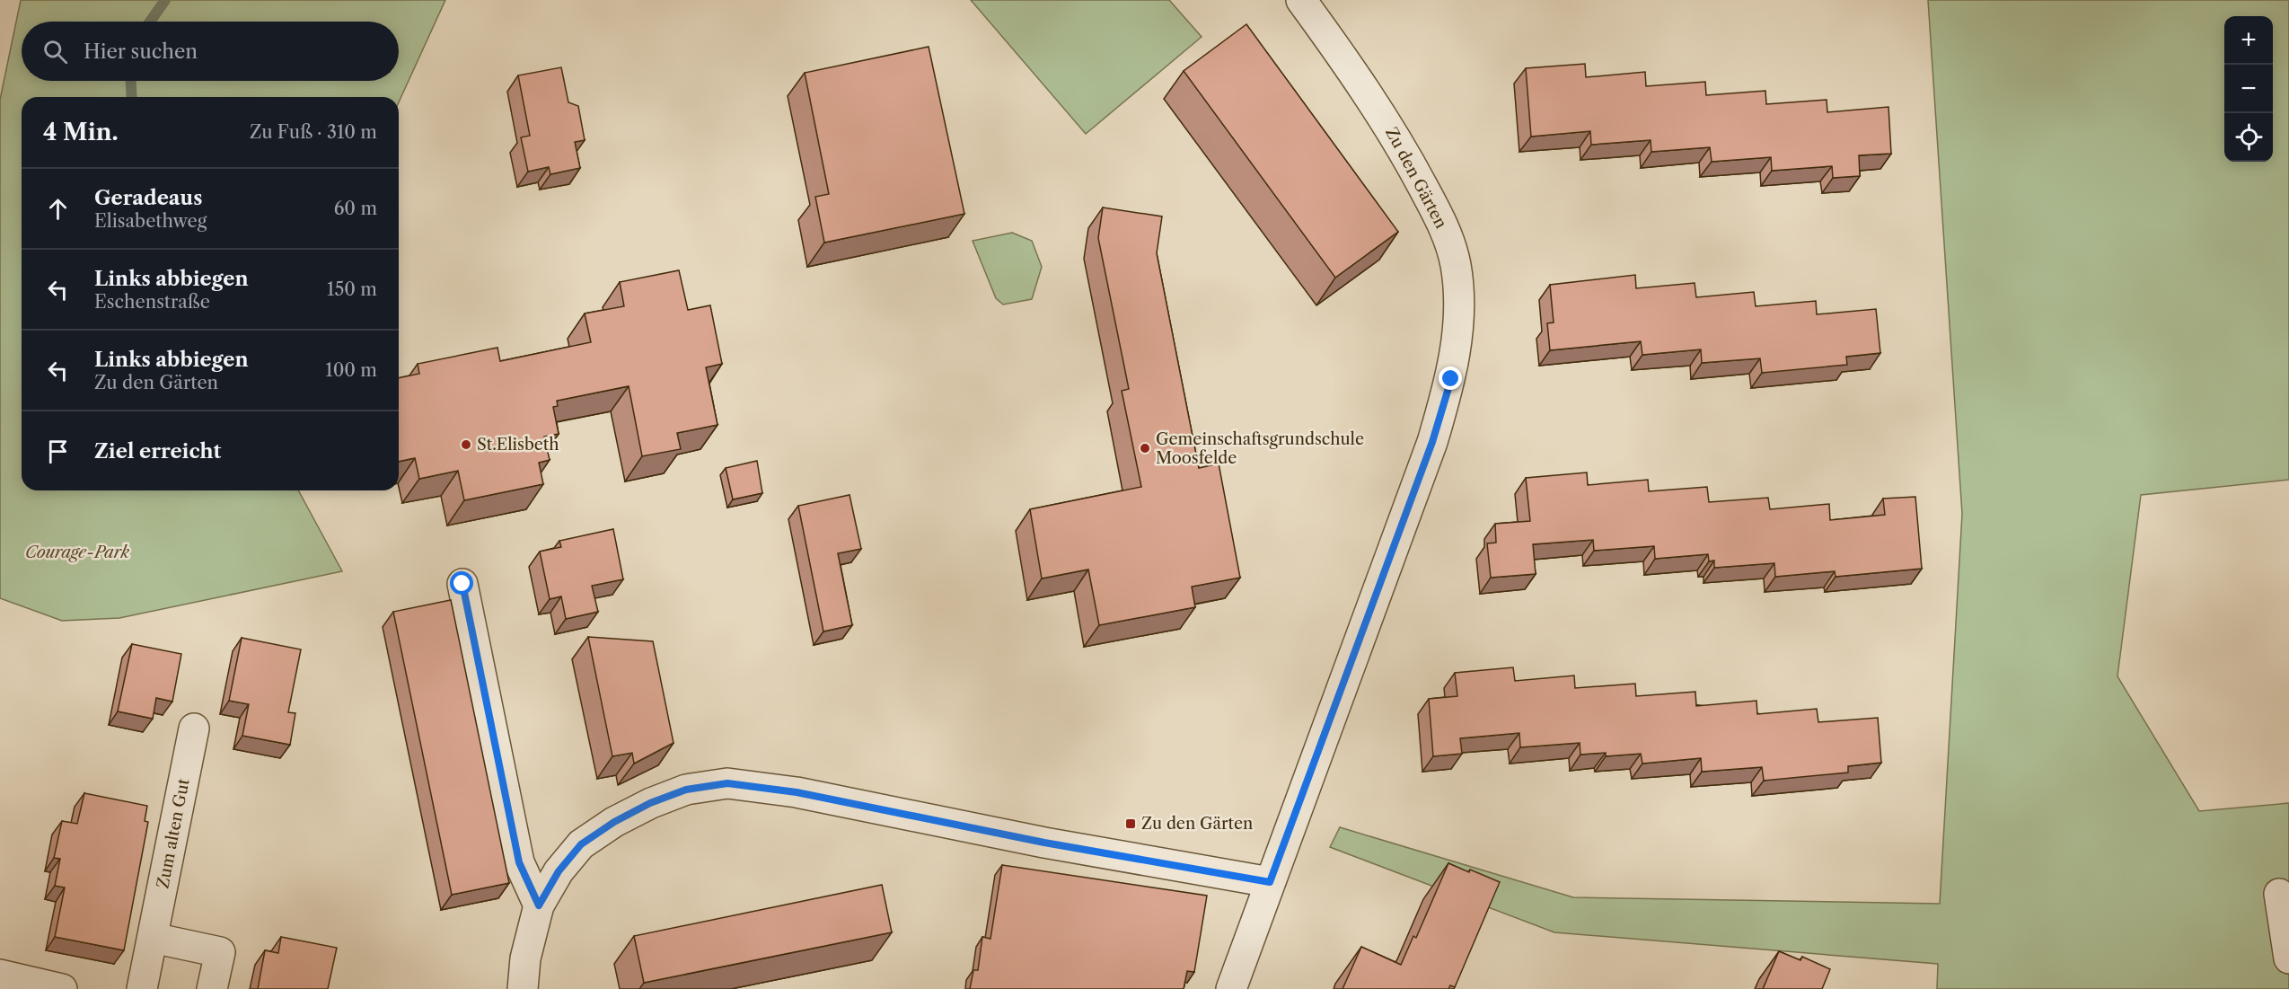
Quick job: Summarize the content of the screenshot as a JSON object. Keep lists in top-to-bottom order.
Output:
{
  "streets": {
    "street": ["Zu den Gärten", "Zum alten Gut"]
  },
  "parks": ["Courage-Park"],
  "places": {
    "other": ["St.Elisbeth", "Gemeinschaftsgrundschule Moosfelde"],
    "transit": ["Zu den Gärten"]
  },
  "page": {
    "map_buttons": ["+", "−"],
    "search": "Hier suchen",
    "heading": ["4 Min.", "Zu Fuß · 310 m"],
    "list": [
      ["Geradeaus", "Elisabethweg", "60 m"],
      ["Links abbiegen", "Eschenstraße", "150 m"],
      ["Links abbiegen", "Zu den Gärten", "100 m"],
      "Ziel erreicht"
    ]
  }
}
